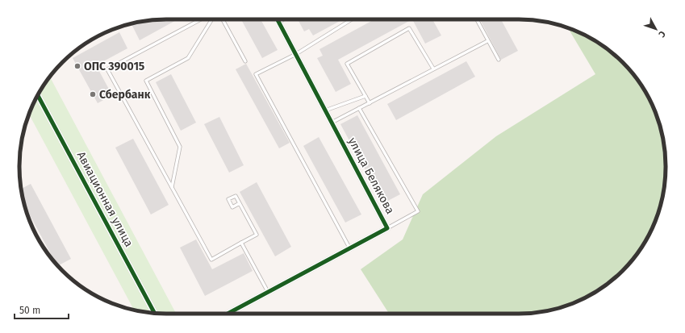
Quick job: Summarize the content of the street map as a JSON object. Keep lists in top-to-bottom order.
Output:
{
  "streets": {
    "street": ["улица Белякова", "Авиационная улица"]
  },
  "places": ["ОПС 390015", "Сбербанк"],
  "scale_bar": "50 m",
  "north": "bottom right"
}
